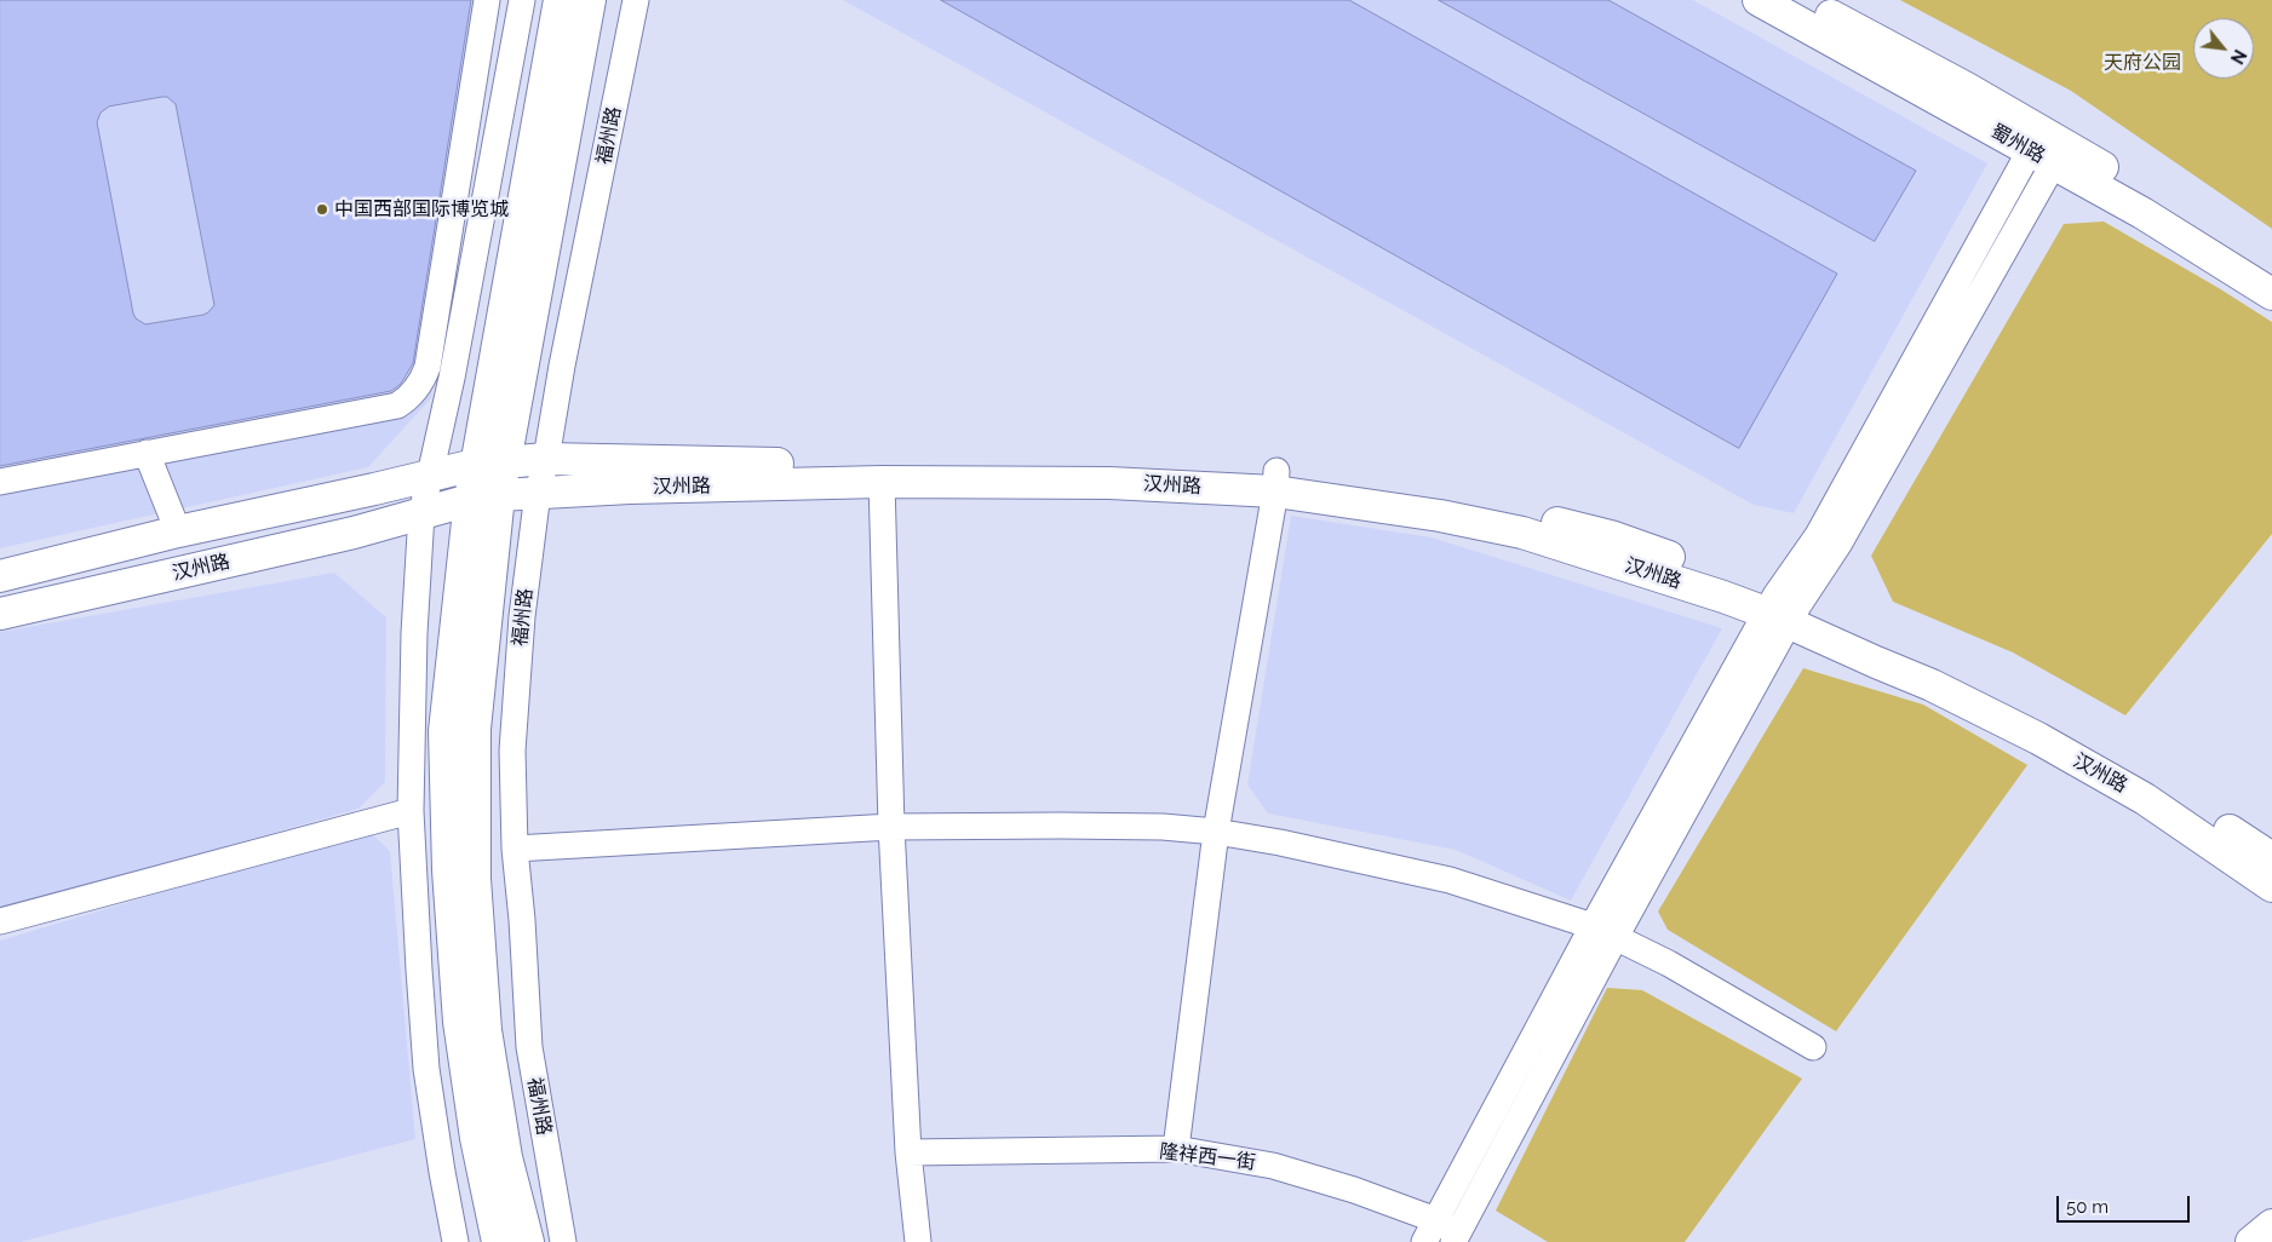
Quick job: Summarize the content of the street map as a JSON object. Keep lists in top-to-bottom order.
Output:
{
  "streets": {
    "main road": ["福州路", "蜀州路", "汉州路"],
    "street": ["隆祥西一街"]
  },
  "crossings": [
    ["福州路", "汉州路"]
  ],
  "parks": ["天府公园"],
  "places": ["中国西部国际博览城"],
  "scale_bar": "50 m",
  "north": "bottom right"
}
